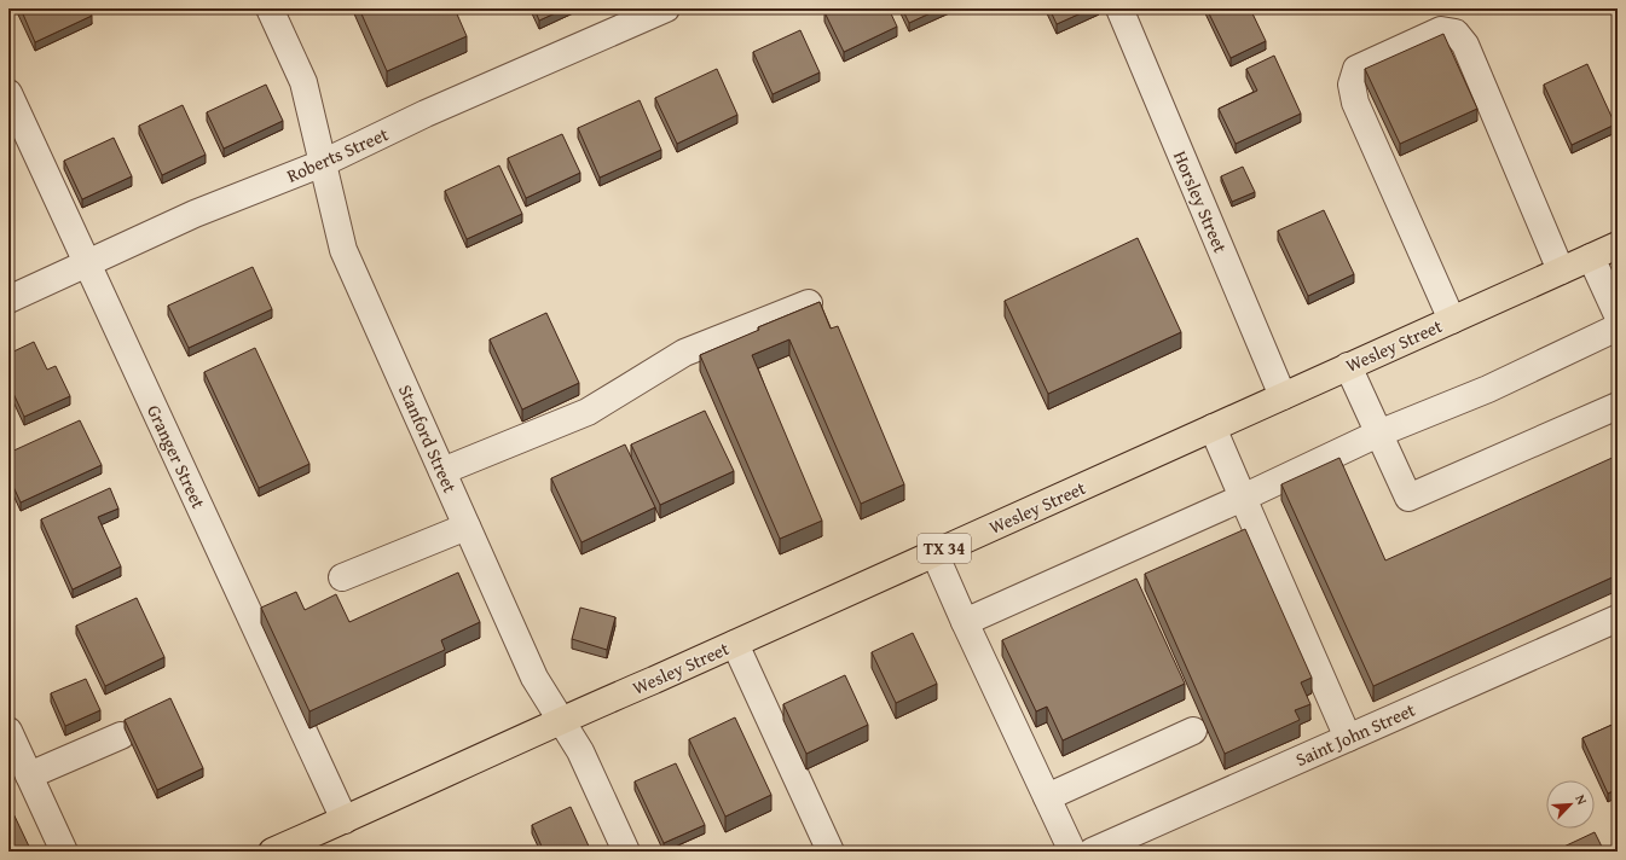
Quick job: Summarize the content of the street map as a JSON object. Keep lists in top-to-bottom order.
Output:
{
  "streets": {
    "main road": ["Wesley Street", "TX 34"],
    "street": [
      "Roberts Street",
      "Horsley Street",
      "Stanford Street",
      "Granger Street",
      "Saint John Street"
    ]
  },
  "crossings": [
    ["Roberts Street", "Stanford Street"],
    ["Roberts Street", "Granger Street"],
    ["Horsley Street", "Wesley Street"],
    ["Wesley Street", "Stanford Street"],
    ["Wesley Street", "Granger Street"]
  ],
  "north": "top right"
}
